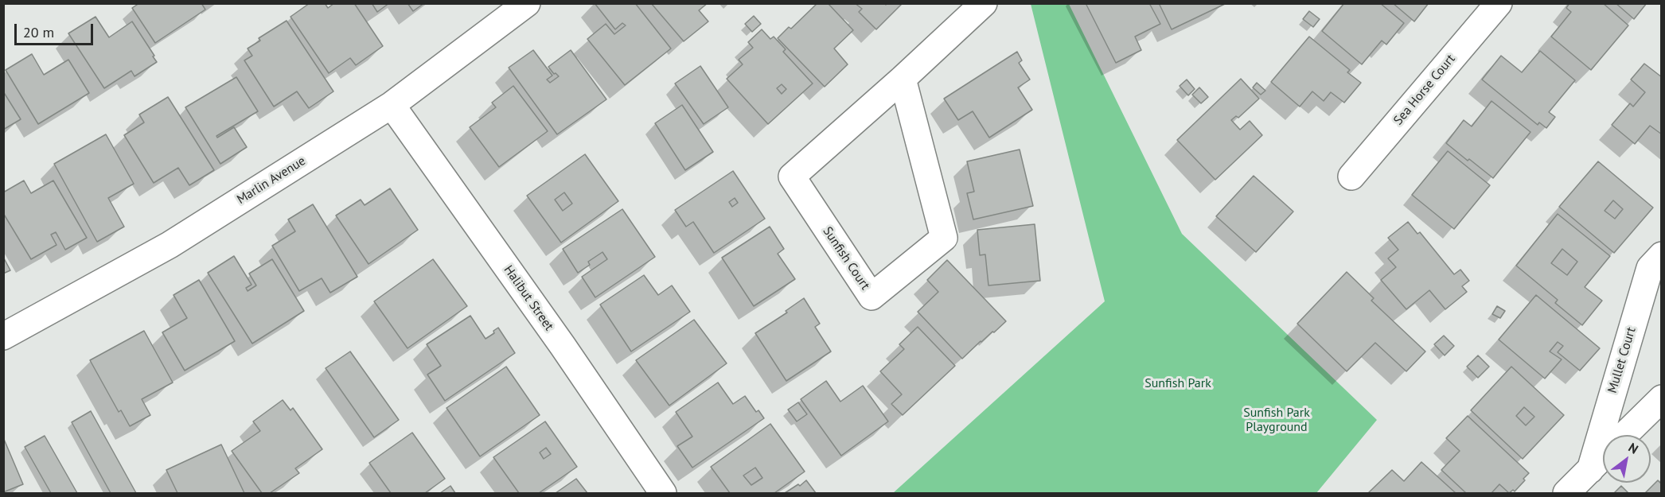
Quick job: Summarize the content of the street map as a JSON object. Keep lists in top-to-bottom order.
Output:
{
  "streets": {
    "street": [
      "Sea Horse Court",
      "Marlin Avenue",
      "Sunfish Court",
      "Halibut Street",
      "Mullet Court"
    ]
  },
  "crossings": [
    ["Marlin Avenue", "Halibut Street"]
  ],
  "parks": ["Sunfish Park", "Sunfish Park Playground"],
  "scale_bar": "20 m",
  "north": "top right"
}
